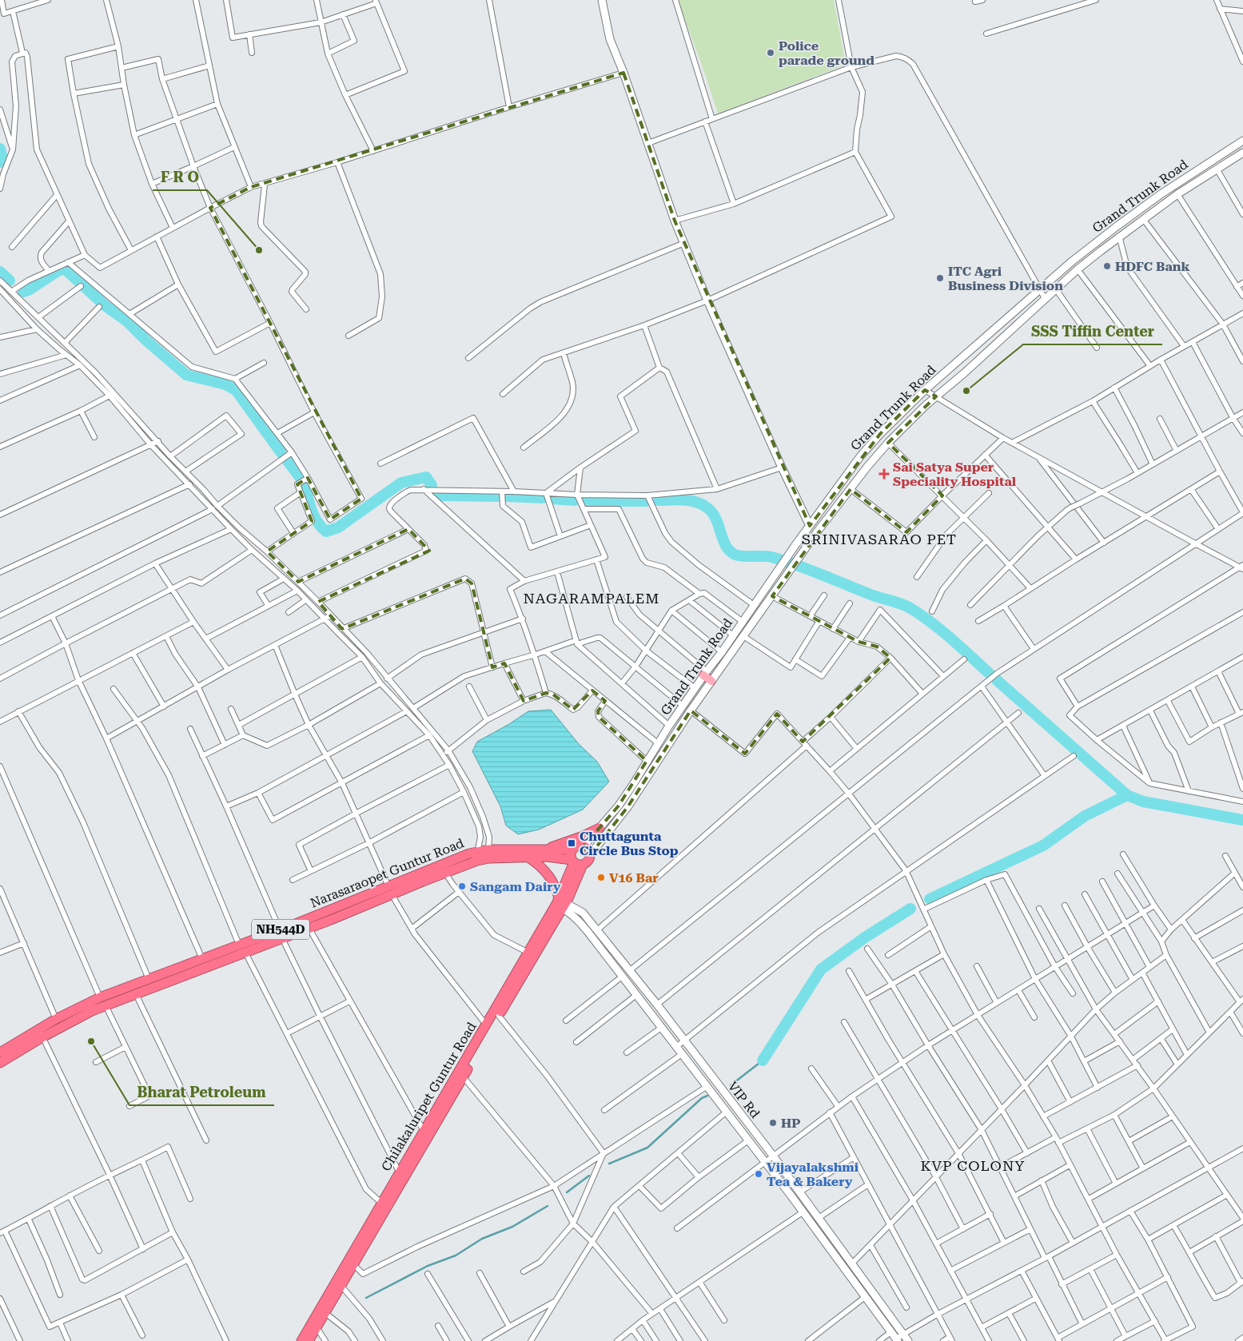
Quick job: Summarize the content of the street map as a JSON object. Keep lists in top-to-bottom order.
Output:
{
  "streets": {
    "highway": ["Narasaraopet Guntur Road", "NH544D", "Chilakaluripet Guntur Road"],
    "main road": ["Grand Trunk Road", "VIP Rd"]
  },
  "crossings": [
    ["Grand Trunk Road", "Narasaraopet Guntur Road"],
    ["Grand Trunk Road", "NH544D"],
    ["Grand Trunk Road", "Chilakaluripet Guntur Road"],
    ["Narasaraopet Guntur Road", "NH544D"],
    ["Narasaraopet Guntur Road", "Chilakaluripet Guntur Road"],
    ["NH544D", "Chilakaluripet Guntur Road"],
    ["Chilakaluripet Guntur Road", "VIP Rd"]
  ],
  "districts": ["SRINIVASARAO PET", "NAGARAMPALEM", "KVP COLONY"],
  "places": {
    "other": [
      "Police parade ground",
      "F R O",
      "HDFC Bank",
      "ITC Agri Business Division",
      "SSS Tiffin Center",
      "V16 Bar",
      "Sangam Dairy",
      "Bharat Petroleum",
      "HP",
      "Vijayalakshmi Tea & Bakery"
    ],
    "health": ["Sai Satya Super Speciality Hospital"],
    "transit": ["Chuttagunta Circle Bus Stop"]
  }
}
